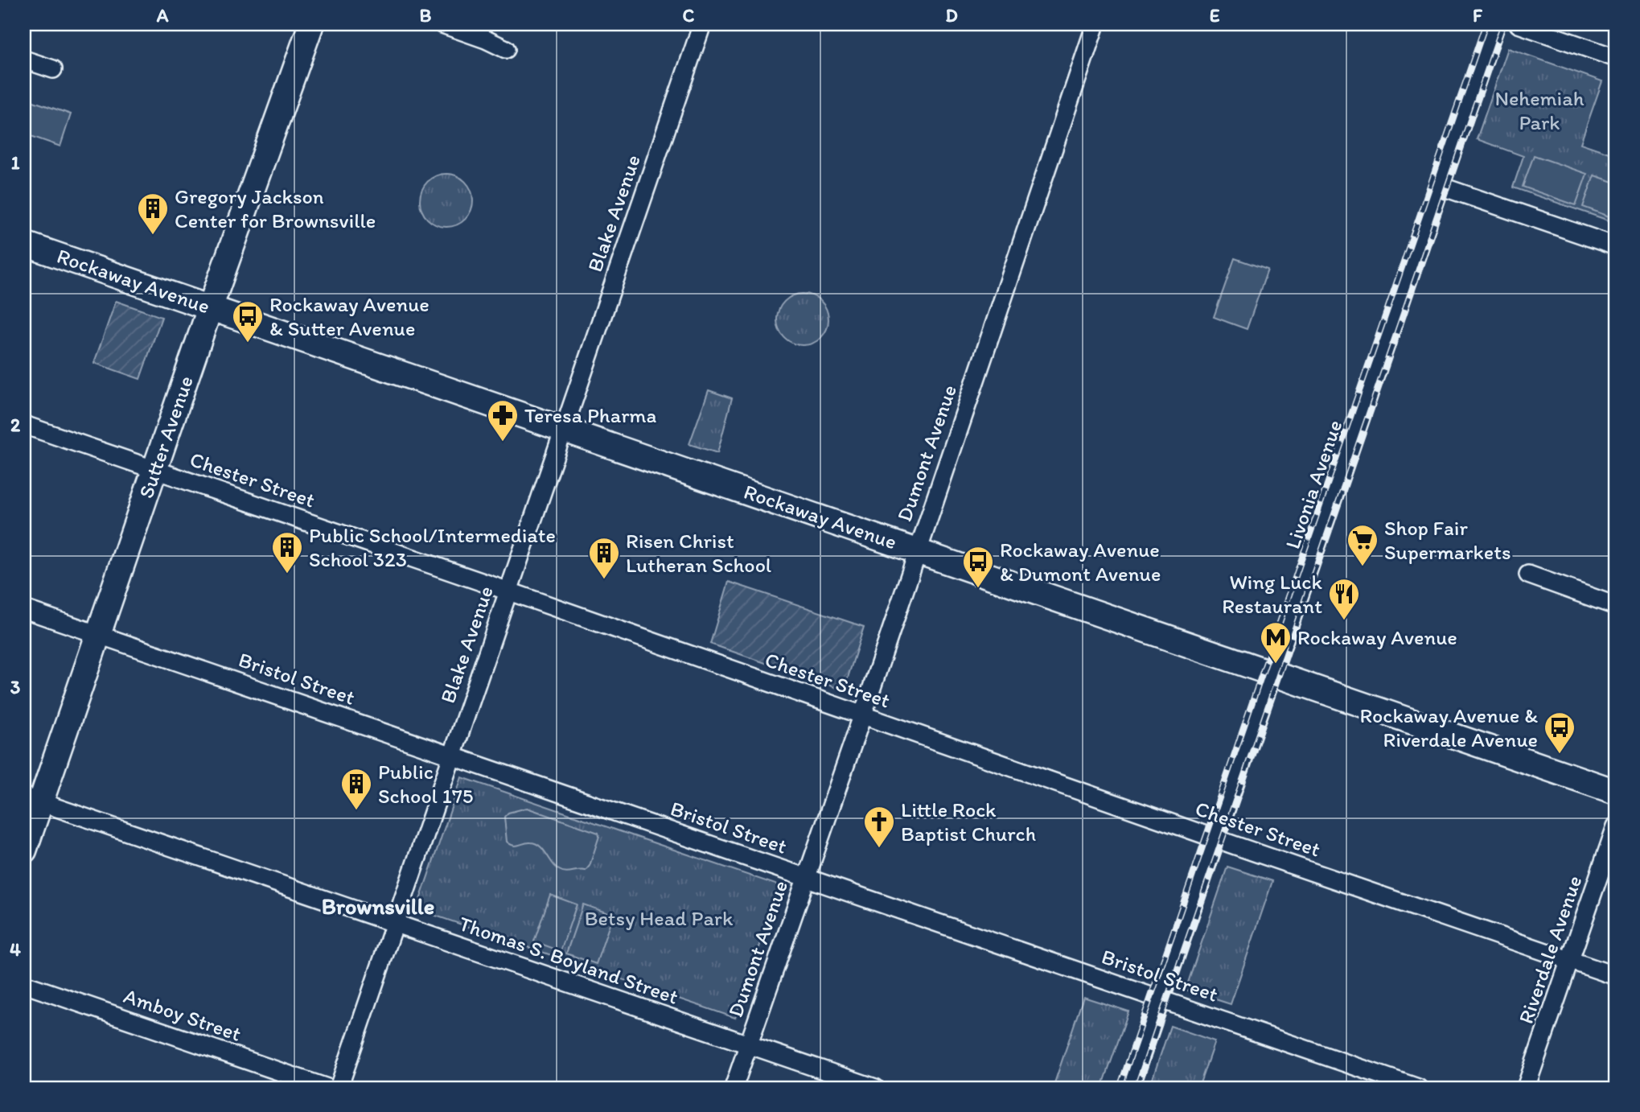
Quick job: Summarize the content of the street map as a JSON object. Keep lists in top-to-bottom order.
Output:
{
  "streets": {
    "street": [
      "Blake Avenue",
      "Rockaway Avenue",
      "Sutter Avenue",
      "Dumont Avenue",
      "Chester Street",
      "Livonia Avenue",
      "Bristol Street",
      "Riverdale Avenue",
      "Thomas S. Boyland Street",
      "Amboy Street"
    ]
  },
  "crossings": [
    ["Blake Avenue", "Rockaway Avenue"],
    ["Blake Avenue", "Chester Street"],
    ["Blake Avenue", "Bristol Street"],
    ["Blake Avenue", "Thomas S. Boyland Street"],
    ["Rockaway Avenue", "Sutter Avenue"],
    ["Rockaway Avenue", "Dumont Avenue"],
    ["Rockaway Avenue", "Livonia Avenue"],
    ["Sutter Avenue", "Chester Street"],
    ["Sutter Avenue", "Bristol Street"],
    ["Sutter Avenue", "Thomas S. Boyland Street"],
    ["Dumont Avenue", "Chester Street"],
    ["Dumont Avenue", "Bristol Street"],
    ["Dumont Avenue", "Thomas S. Boyland Street"],
    ["Chester Street", "Livonia Avenue"],
    ["Chester Street", "Riverdale Avenue"],
    ["Livonia Avenue", "Bristol Street"]
  ],
  "districts": ["Brownsville"],
  "parks": ["Nehemiah Park", "Betsy Head Park"],
  "places": {
    "building": [
      "Gregory Jackson Center for Brownsville",
      "Public School/Intermediate School 323",
      "Risen Christ Lutheran School",
      "Public School 175"
    ],
    "bus stop": ["Rockaway Avenue & Sutter Avenue", "Rockaway Avenue & Dumont Avenue", "Rockaway Avenue & Riverdale Avenue"],
    "pharmacy": ["Teresa Pharma"],
    "supermarket": ["Shop Fair Supermarkets"],
    "restaurant": ["Wing Luck Restaurant"],
    "metro station": ["Rockaway Avenue"],
    "church": ["Little Rock Baptist Church"]
  },
  "grid": {
    "columns": [
      "A",
      "B",
      "C",
      "D",
      "E",
      "F"
    ],
    "rows": [
      "1",
      "2",
      "3",
      "4"
    ]
  }
}
